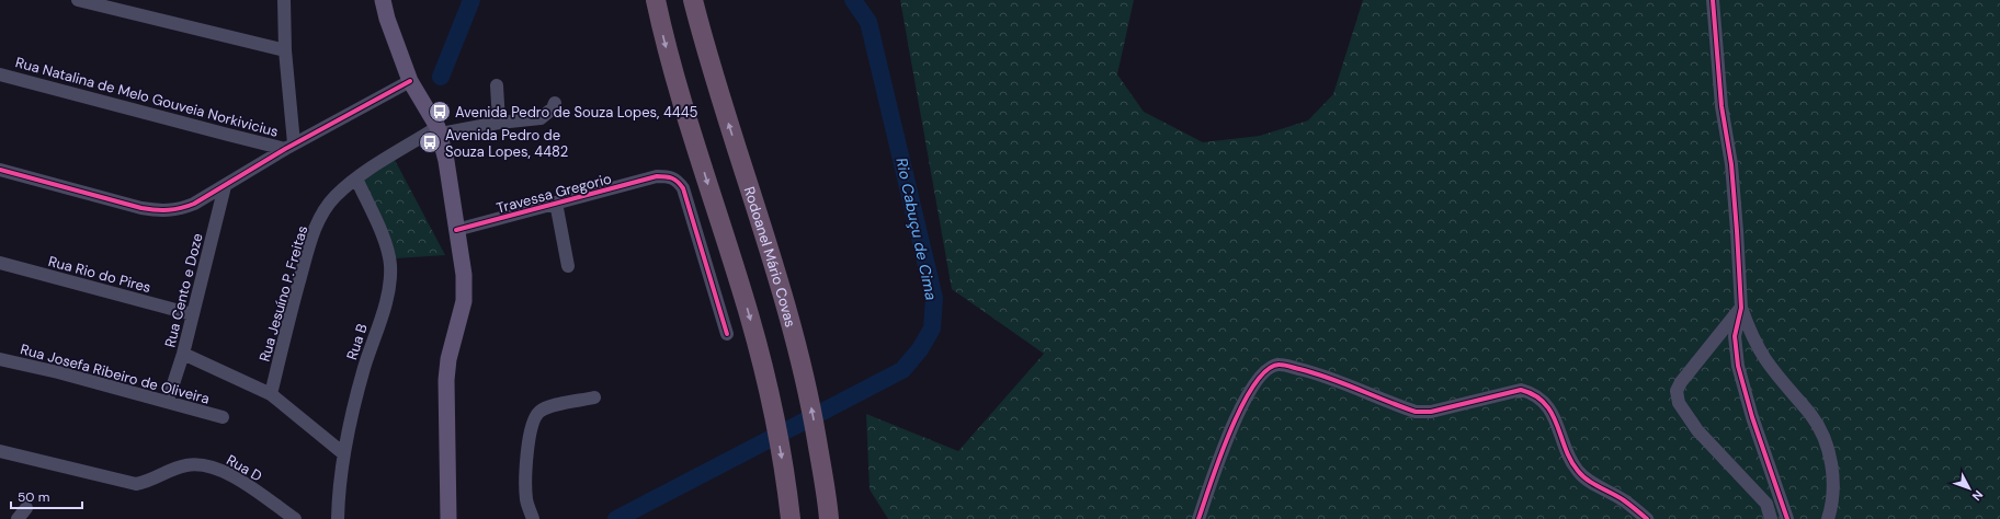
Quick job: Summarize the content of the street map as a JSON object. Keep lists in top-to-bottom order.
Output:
{
  "streets": {
    "highway": ["Rodoanel Mário Covas"],
    "street": [
      "Rua Natalina de Melo Gouveia Norkivicius",
      "Travessa Gregorio",
      "Rua Rio do Pires",
      "Rua Cento e Doze",
      "Rua Jesuíno P. Freitas",
      "Rua B",
      "Rua Josefa Ribeiro de Oliveira",
      "Rua D"
    ]
  },
  "crossings": [
    ["Rua Rio do Pires", "Rua Cento e Doze"],
    ["Rua Cento e Doze", "Rua Josefa Ribeiro de Oliveira"],
    ["Rua Jesuíno P. Freitas", "Rua B"]
  ],
  "water": ["Rio Cabuçu de Cima"],
  "places": {
    "bus stop": ["Avenida Pedro de Souza Lopes, 4445", "Avenida Pedro de Souza Lopes, 4482"]
  },
  "scale_bar": "50 m",
  "north": "bottom right"
}
